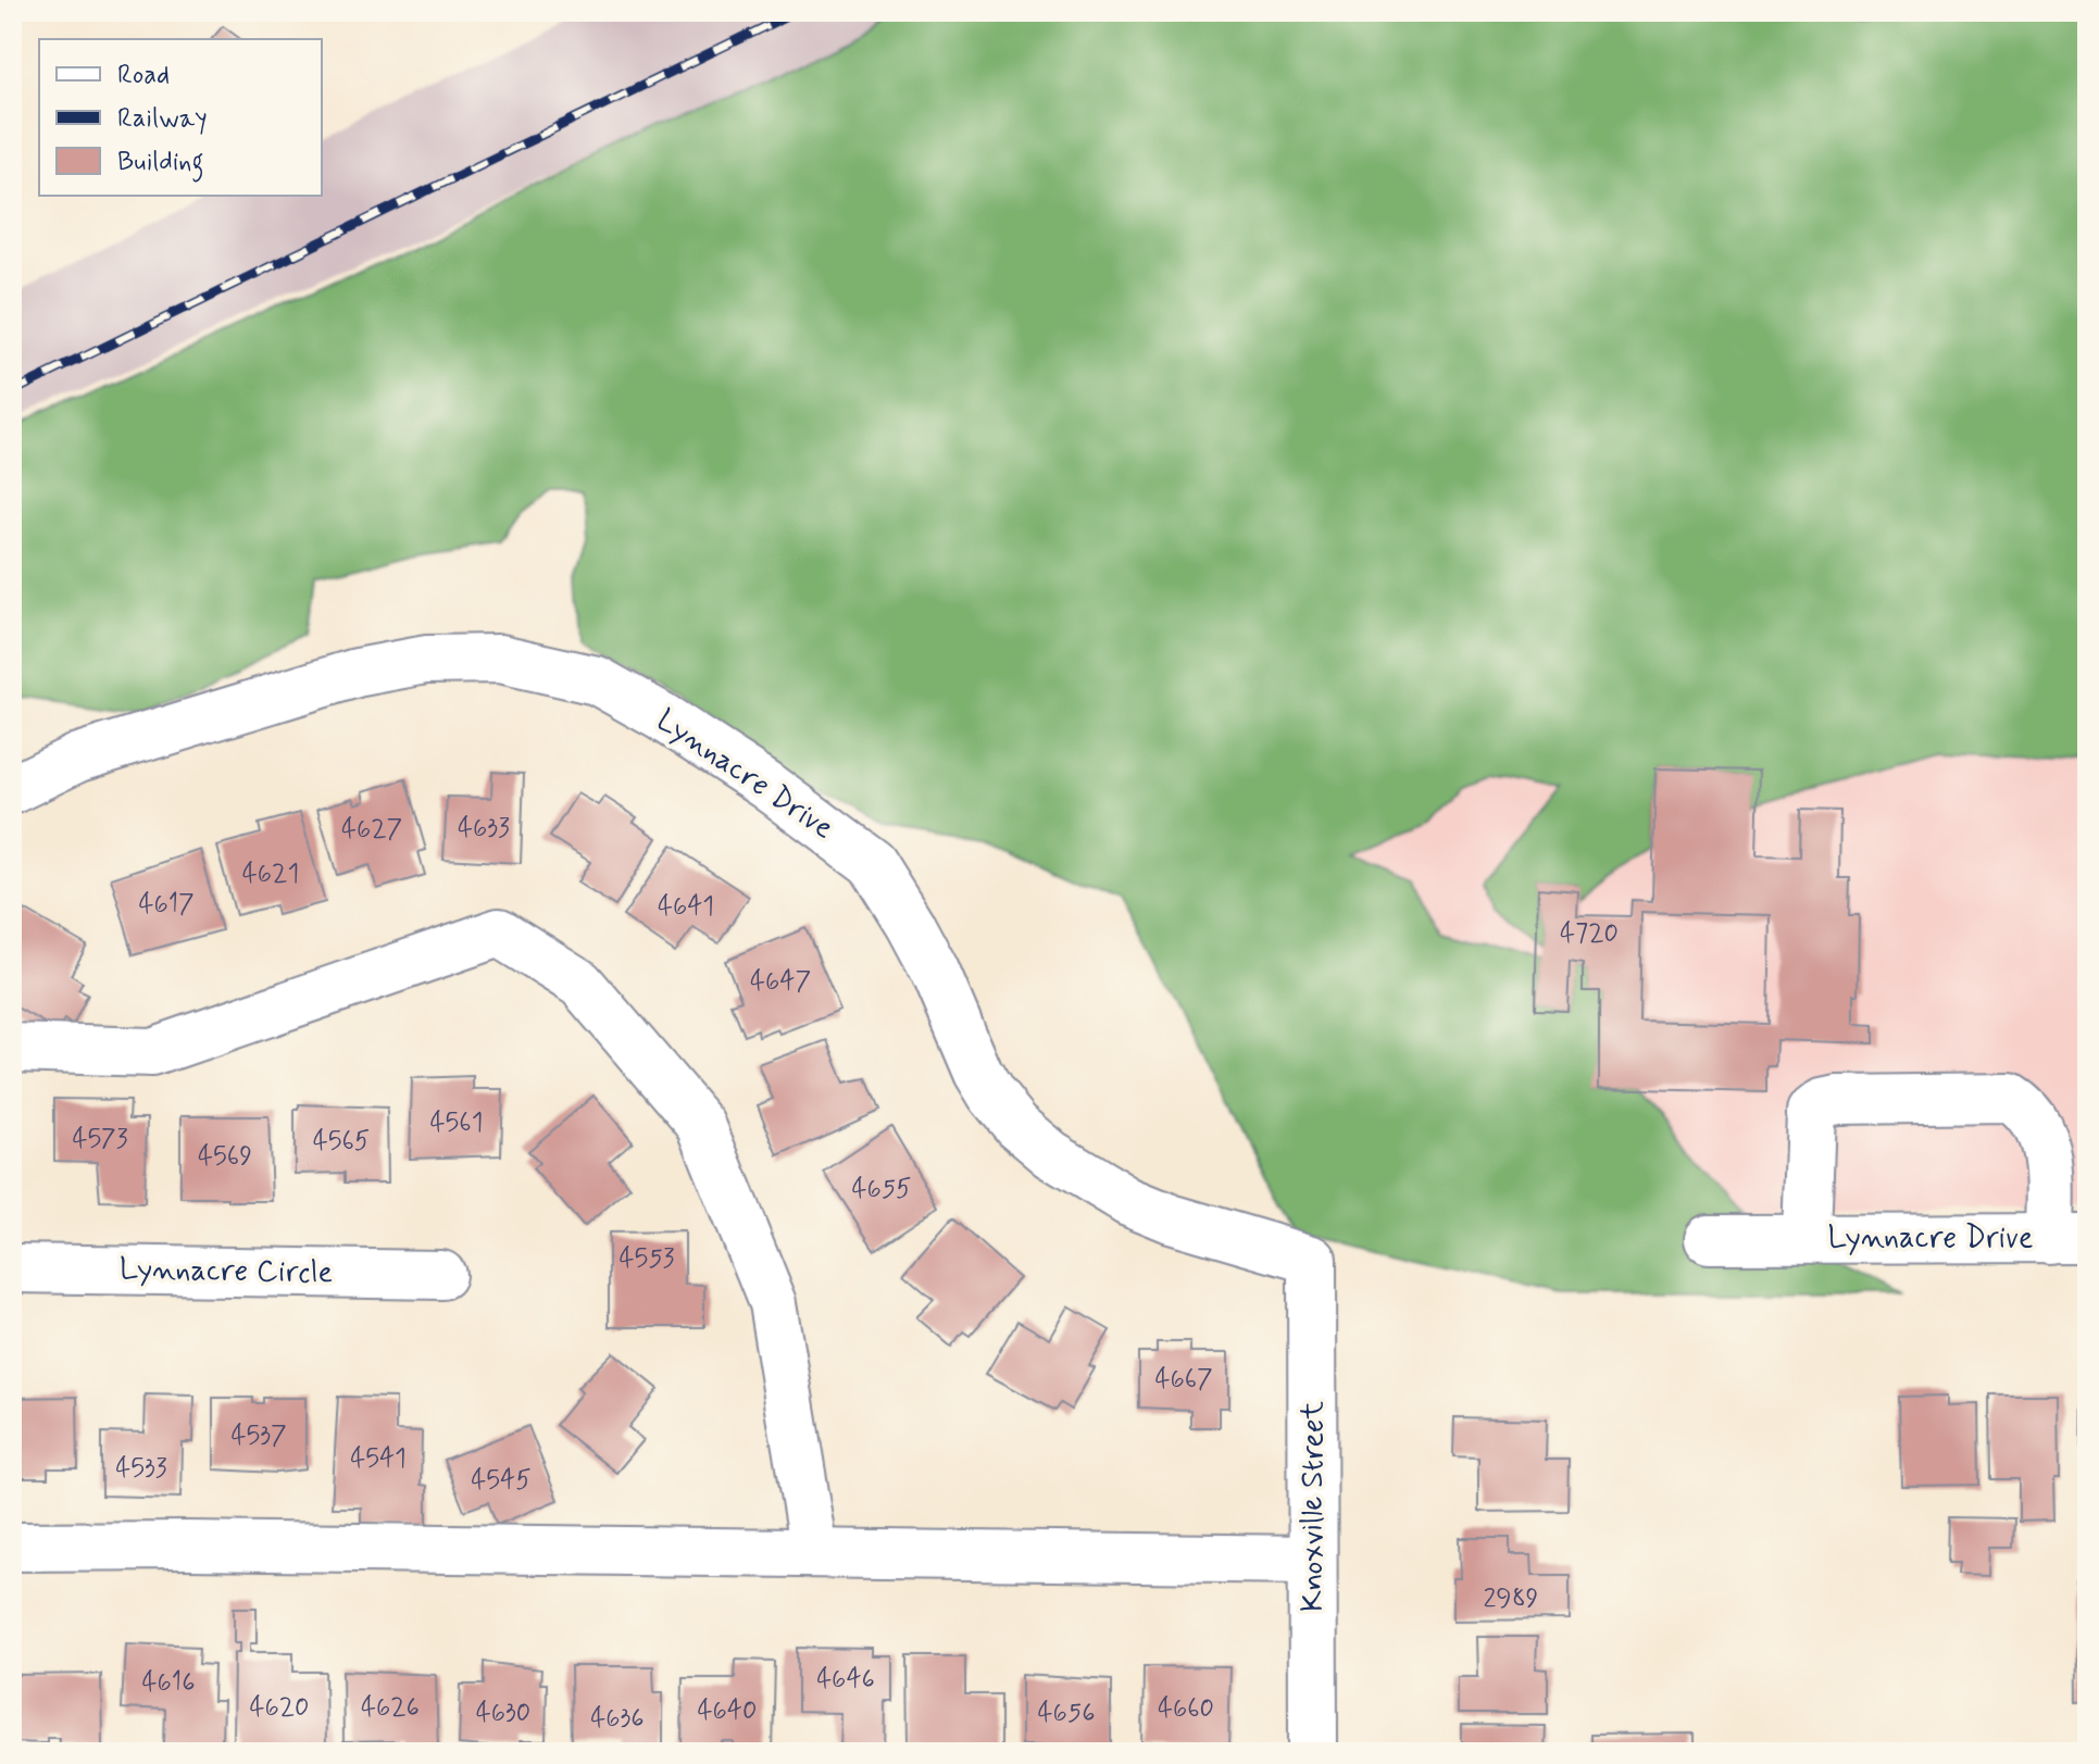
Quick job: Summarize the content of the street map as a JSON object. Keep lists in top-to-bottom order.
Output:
{
  "streets": {
    "street": ["Lynnacre Drive", "Lynnacre Circle", "Knoxville Street"]
  },
  "crossings": [
    ["Lynnacre Drive", "Knoxville Street"]
  ],
  "house_numbers": [
    "4633",
    "4627",
    "4621",
    "4617",
    "4641",
    "4720",
    "4647",
    "4561",
    "4573",
    "4565",
    "4569",
    "4655",
    "4553",
    "4667",
    "4537",
    "4541",
    "4533",
    "4545",
    "2989",
    "4646",
    "4616",
    "4620",
    "4626",
    "4660",
    "4640",
    "4630",
    "4656",
    "4636"
  ],
  "legend": ["Road", "Railway", "Building"]
}
